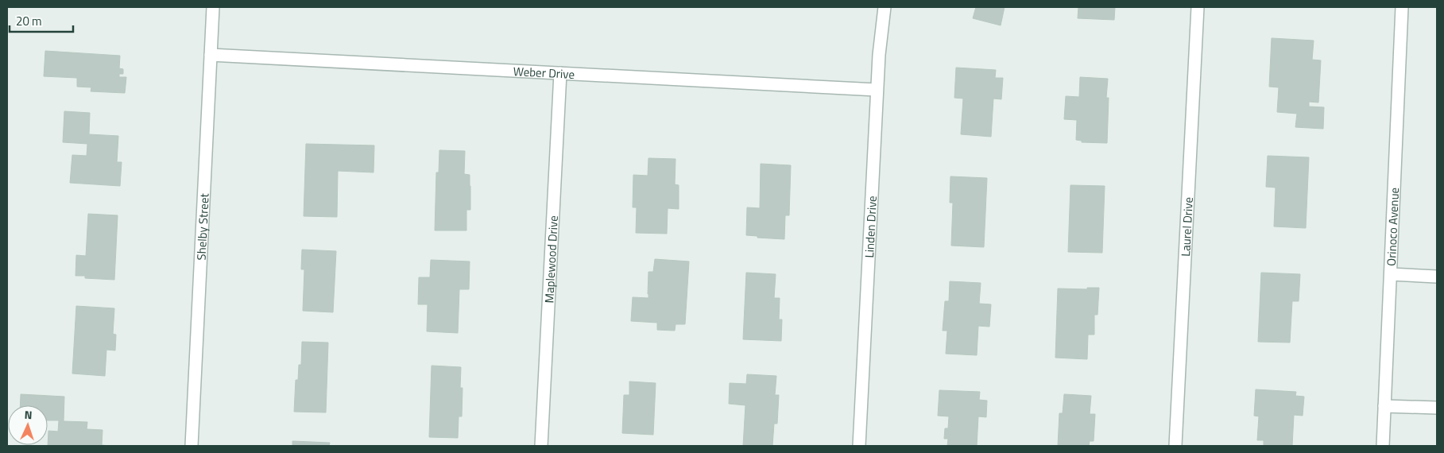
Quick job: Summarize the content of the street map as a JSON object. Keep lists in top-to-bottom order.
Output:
{
  "streets": {
    "street": [
      "Weber Drive",
      "Shelby Street",
      "Linden Drive",
      "Laurel Drive",
      "Orinoco Avenue",
      "Maplewood Drive"
    ]
  },
  "crossings": [
    ["Weber Drive", "Shelby Street"],
    ["Weber Drive", "Linden Drive"],
    ["Weber Drive", "Maplewood Drive"]
  ],
  "scale_bar": "20 m",
  "north": "top"
}
